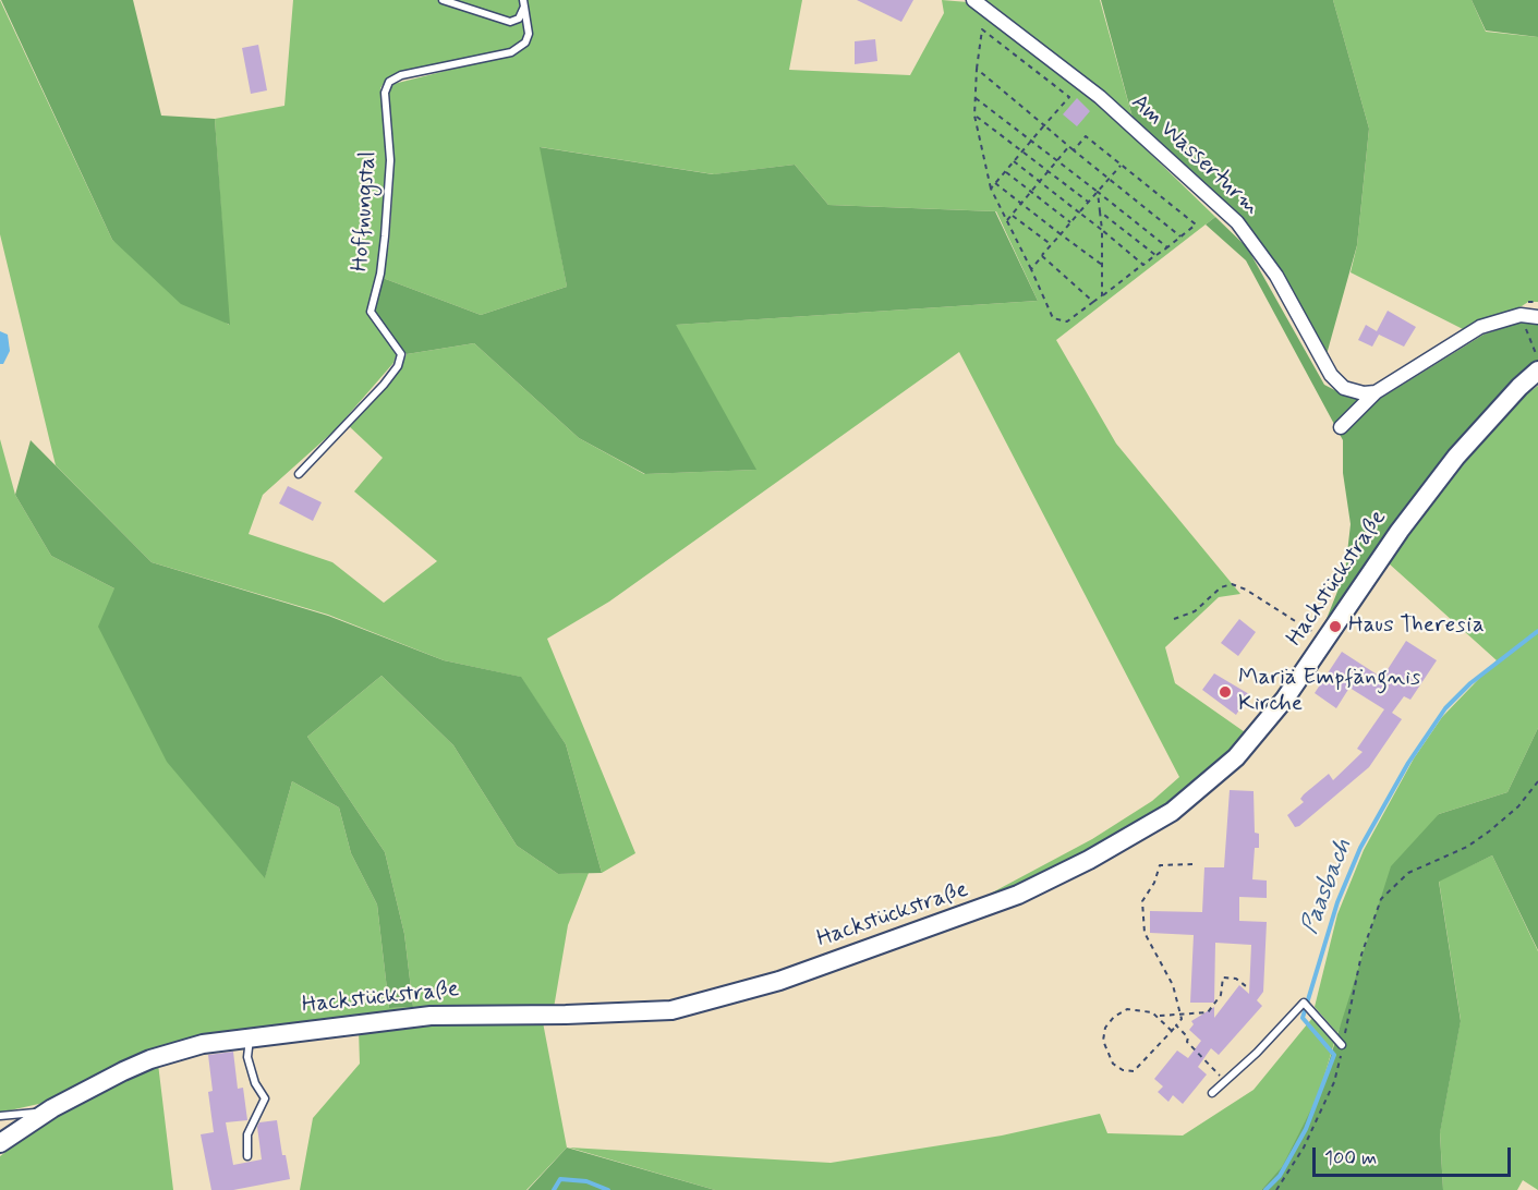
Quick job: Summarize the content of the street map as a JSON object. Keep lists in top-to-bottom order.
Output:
{
  "streets": {
    "street": ["Am Wasserturm", "Hackstückstraße"],
    "lane": ["Hoffnungstal"]
  },
  "water": ["Paasbach"],
  "places": ["Haus Theresia", "Mariä Empfängnis Kirche"],
  "scale_bar": "100 m"
}
